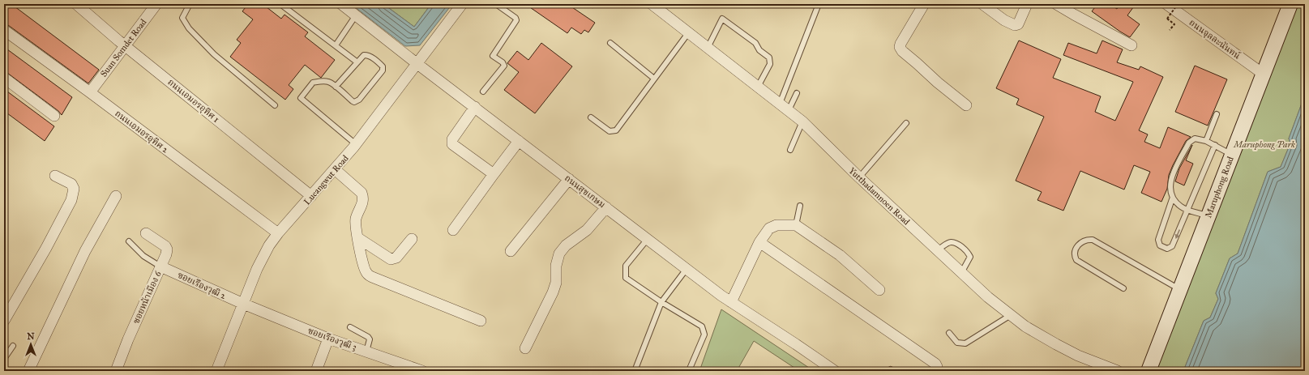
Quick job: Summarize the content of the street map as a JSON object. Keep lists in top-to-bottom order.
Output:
{
  "streets": {
    "main road": ["Maruphong Road"],
    "street": [
      "ถนนจุลละนันทน์",
      "Suan Somdet Road",
      "ถนนเอมอรอุทิศ 1",
      "ถนนเอมอรอุทิศ 2",
      "Lueangwut Road",
      "ถนนสุขเกษม",
      "Yutthadamnoen Road",
      "ซอยเรืองวุฒิ 2",
      "ซอยหน้าเมือง 6",
      "ซอยเรืองวุฒิ 3"
    ]
  },
  "crossings": [
    ["ถนนจุลละนันทน์", "Maruphong Road"],
    ["Suan Somdet Road", "ถนนเอมอรอุทิศ 1"],
    ["Suan Somdet Road", "ถนนเอมอรอุทิศ 2"],
    ["ถนนเอมอรอุทิศ 1", "Lueangwut Road"],
    ["ถนนเอมอรอุทิศ 2", "Lueangwut Road"],
    ["Lueangwut Road", "ถนนสุขเกษม"],
    ["Lueangwut Road", "ซอยเรืองวุฒิ 2"],
    ["Lueangwut Road", "ซอยเรืองวุฒิ 3"],
    ["ซอยเรืองวุฒิ 2", "ซอยหน้าเมือง 6"],
    ["ซอยเรืองวุฒิ 2", "ซอยเรืองวุฒิ 3"]
  ],
  "parks": ["Maruphong Park"],
  "north": "top"
}
